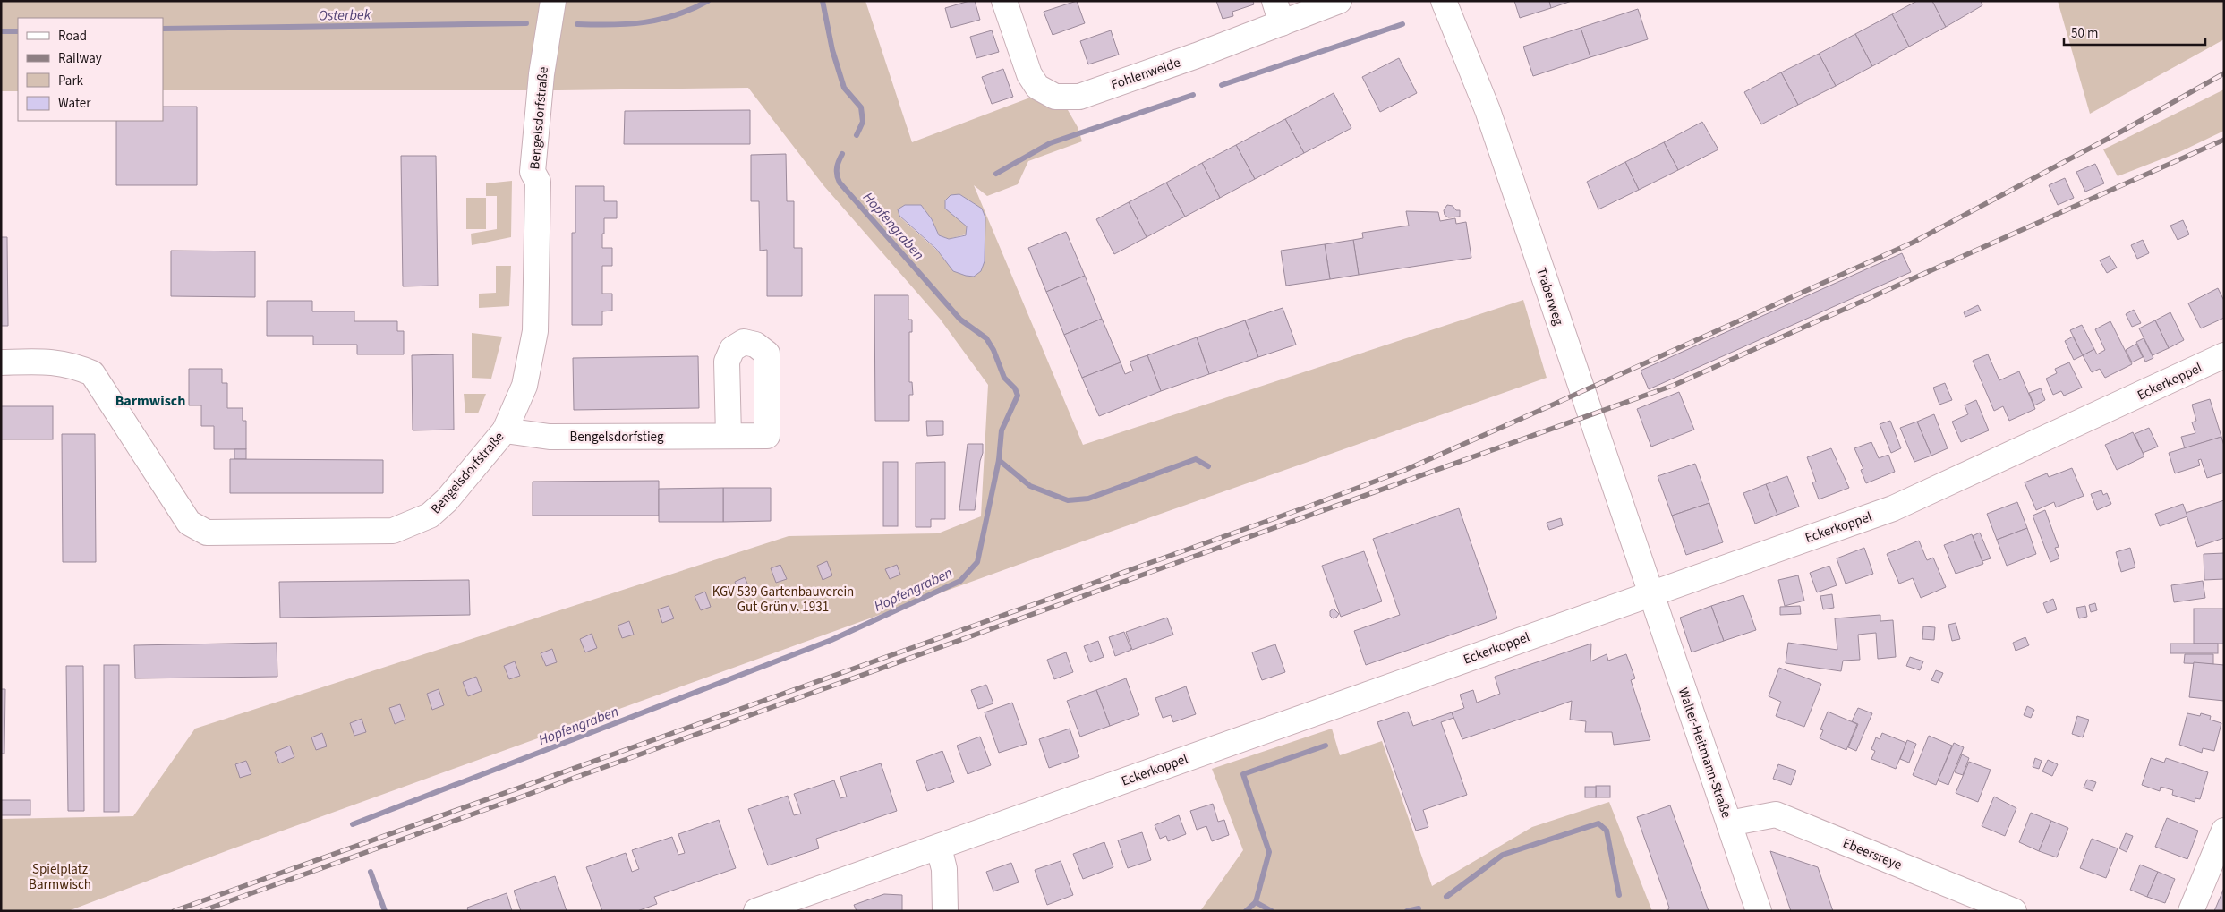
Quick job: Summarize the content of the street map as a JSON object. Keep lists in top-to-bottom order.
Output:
{
  "streets": {
    "street": [
      "Fohlenweide",
      "Bengelsdorfstraße",
      "Traberweg",
      "Eckerkoppel",
      "Bengelsdorfstieg",
      "Walter-Heitmann-Straße",
      "Ebeersreye"
    ]
  },
  "crossings": [
    ["Bengelsdorfstraße", "Bengelsdorfstieg"],
    ["Traberweg", "Eckerkoppel"],
    ["Traberweg", "Walter-Heitmann-Straße"],
    ["Eckerkoppel", "Walter-Heitmann-Straße"],
    ["Walter-Heitmann-Straße", "Ebeersreye"]
  ],
  "districts": ["Barmwisch"],
  "water": ["Osterbek", "Hopfengraben"],
  "parks": ["KGV 539 Gartenbauverein Gut Grün v. 1931", "Spielplatz Barmwisch"],
  "legend": [
    "Road",
    "Railway",
    "Park",
    "Water"
  ],
  "scale_bar": "50 m"
}
